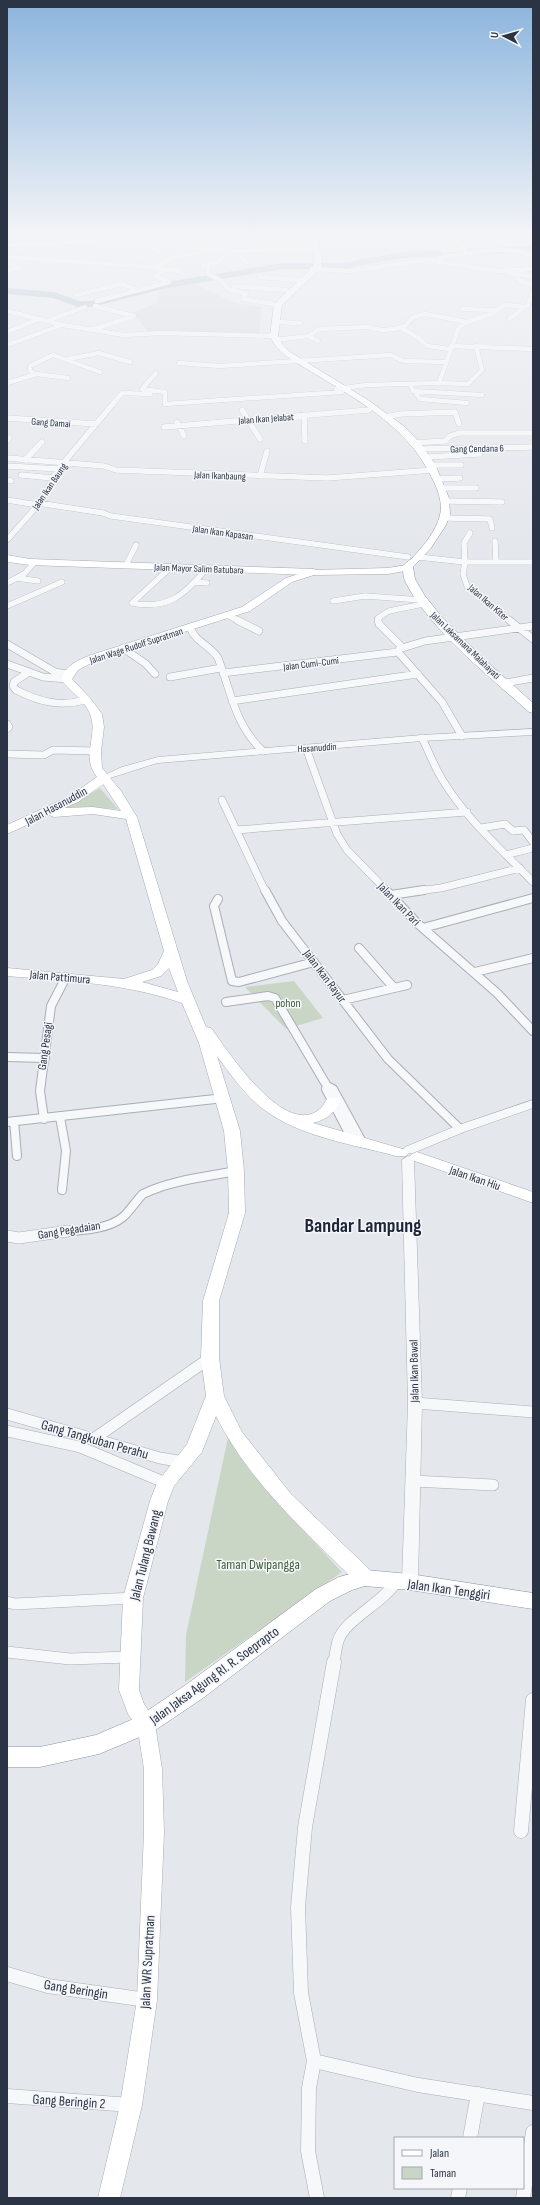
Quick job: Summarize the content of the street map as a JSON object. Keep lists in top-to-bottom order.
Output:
{
  "streets": {
    "highway": ["Jalan Laksamana Malahayati", "Jalan Ikan Tenggiri", "Jalan Jaksa Agung RI. R. Soeprapto"],
    "main road": [
      "Jalan Mayor Salim Batubara",
      "Jalan Wage Rudolf Supratman",
      "Jalan Hasanuddin",
      "Jalan Pattimura",
      "Jalan Ikan Hiu",
      "Jalan Tulang Bawang",
      "Jalan WR Supratman"
    ],
    "street": [
      "Jalan Ikan Jelabat",
      "Gang Damai",
      "Gang Cendana 6",
      "Jalan Ikanbaung",
      "Jalan Ikan Baung",
      "Jalan Ikan Kapasan",
      "Jalan Ikan Kiter",
      "Jalan Cumi-Cumi",
      "Hasanuddin",
      "Jalan Ikan Pari",
      "Jalan Ikan Rayur",
      "Gang Pesagi",
      "Gang Pegadaian",
      "Jalan Ikan Bawal",
      "Gang Tangkuban Perahu",
      "Gang Beringin",
      "Gang Beringin 2"
    ]
  },
  "crossings": [
    ["Gang Damai", "Jalan Ikan Baung"],
    ["Jalan Ikanbaung", "Jalan Ikan Baung"],
    ["Jalan Ikan Baung", "Jalan Ikan Kapasan"],
    ["Jalan Ikan Kapasan", "Jalan Mayor Salim Batubara"],
    ["Jalan Ikan Kapasan", "Jalan Laksamana Malahayati"],
    ["Jalan Mayor Salim Batubara", "Jalan Wage Rudolf Supratman"],
    ["Jalan Mayor Salim Batubara", "Jalan Laksamana Malahayati"],
    ["Jalan Ikan Kiter", "Jalan Cumi-Cumi"],
    ["Jalan Laksamana Malahayati", "Jalan Cumi-Cumi"],
    ["Hasanuddin", "Jalan Hasanuddin"],
    ["Hasanuddin", "Jalan Ikan Pari"],
    ["Jalan Pattimura", "Gang Pesagi"],
    ["Jalan Ikan Hiu", "Jalan Ikan Bawal"],
    ["Jalan Ikan Bawal", "Jalan Ikan Tenggiri"],
    ["Gang Tangkuban Perahu", "Jalan Tulang Bawang"],
    ["Jalan Tulang Bawang", "Jalan Jaksa Agung RI. R. Soeprapto"],
    ["Jalan Tulang Bawang", "Jalan WR Supratman"],
    ["Jalan Ikan Tenggiri", "Jalan Jaksa Agung RI. R. Soeprapto"],
    ["Jalan Jaksa Agung RI. R. Soeprapto", "Jalan WR Supratman"],
    ["Jalan WR Supratman", "Gang Beringin"],
    ["Jalan WR Supratman", "Gang Beringin 2"]
  ],
  "districts": ["Bandar Lampung"],
  "parks": ["pohon", "Taman Dwipangga"],
  "legend": ["Jalan", "Taman"],
  "north": "left"
}
